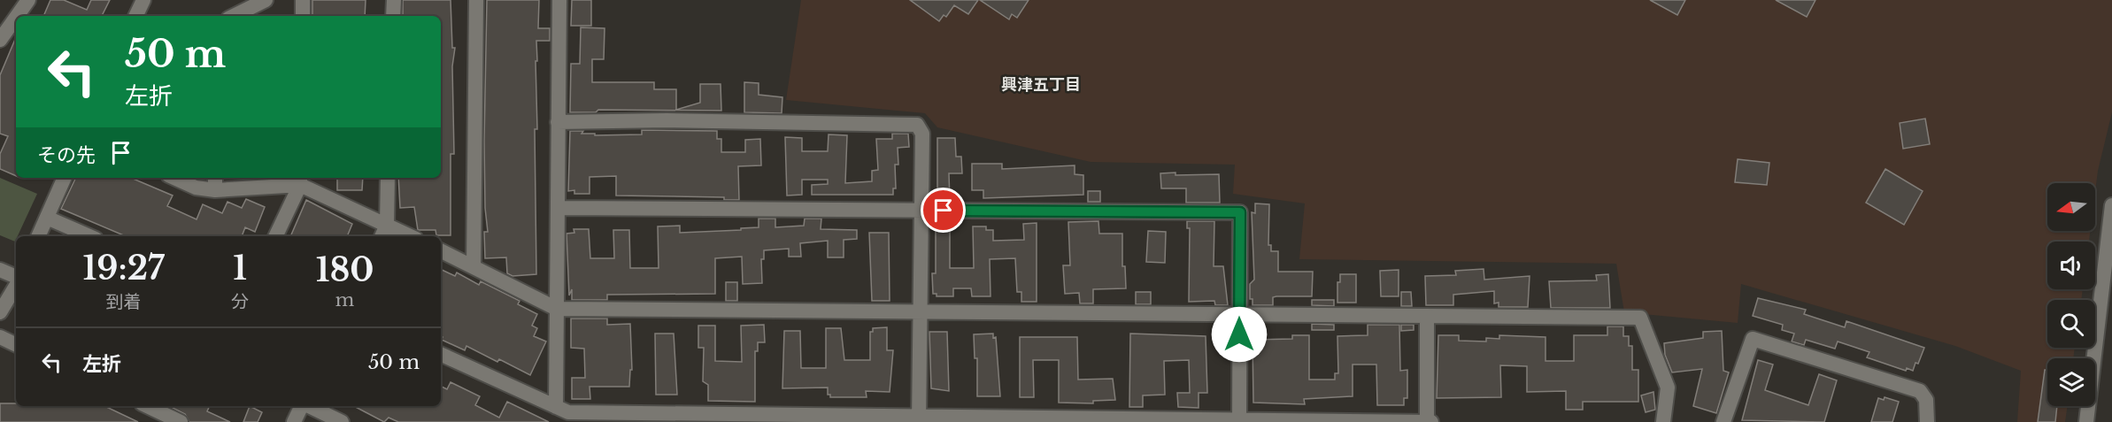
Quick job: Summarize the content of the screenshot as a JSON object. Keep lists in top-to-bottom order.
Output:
{
  "districts": ["興津五丁目"],
  "north": "left",
  "page": {
    "turn": ["50 m", "左折"],
    "then": "その先",
    "eta": [
      "19:27",
      "到着",
      "1",
      "分",
      "180",
      "m"
    ],
    "list": [
      {
        "name": "左折",
        "value": "50 m"
      }
    ]
  }
}
